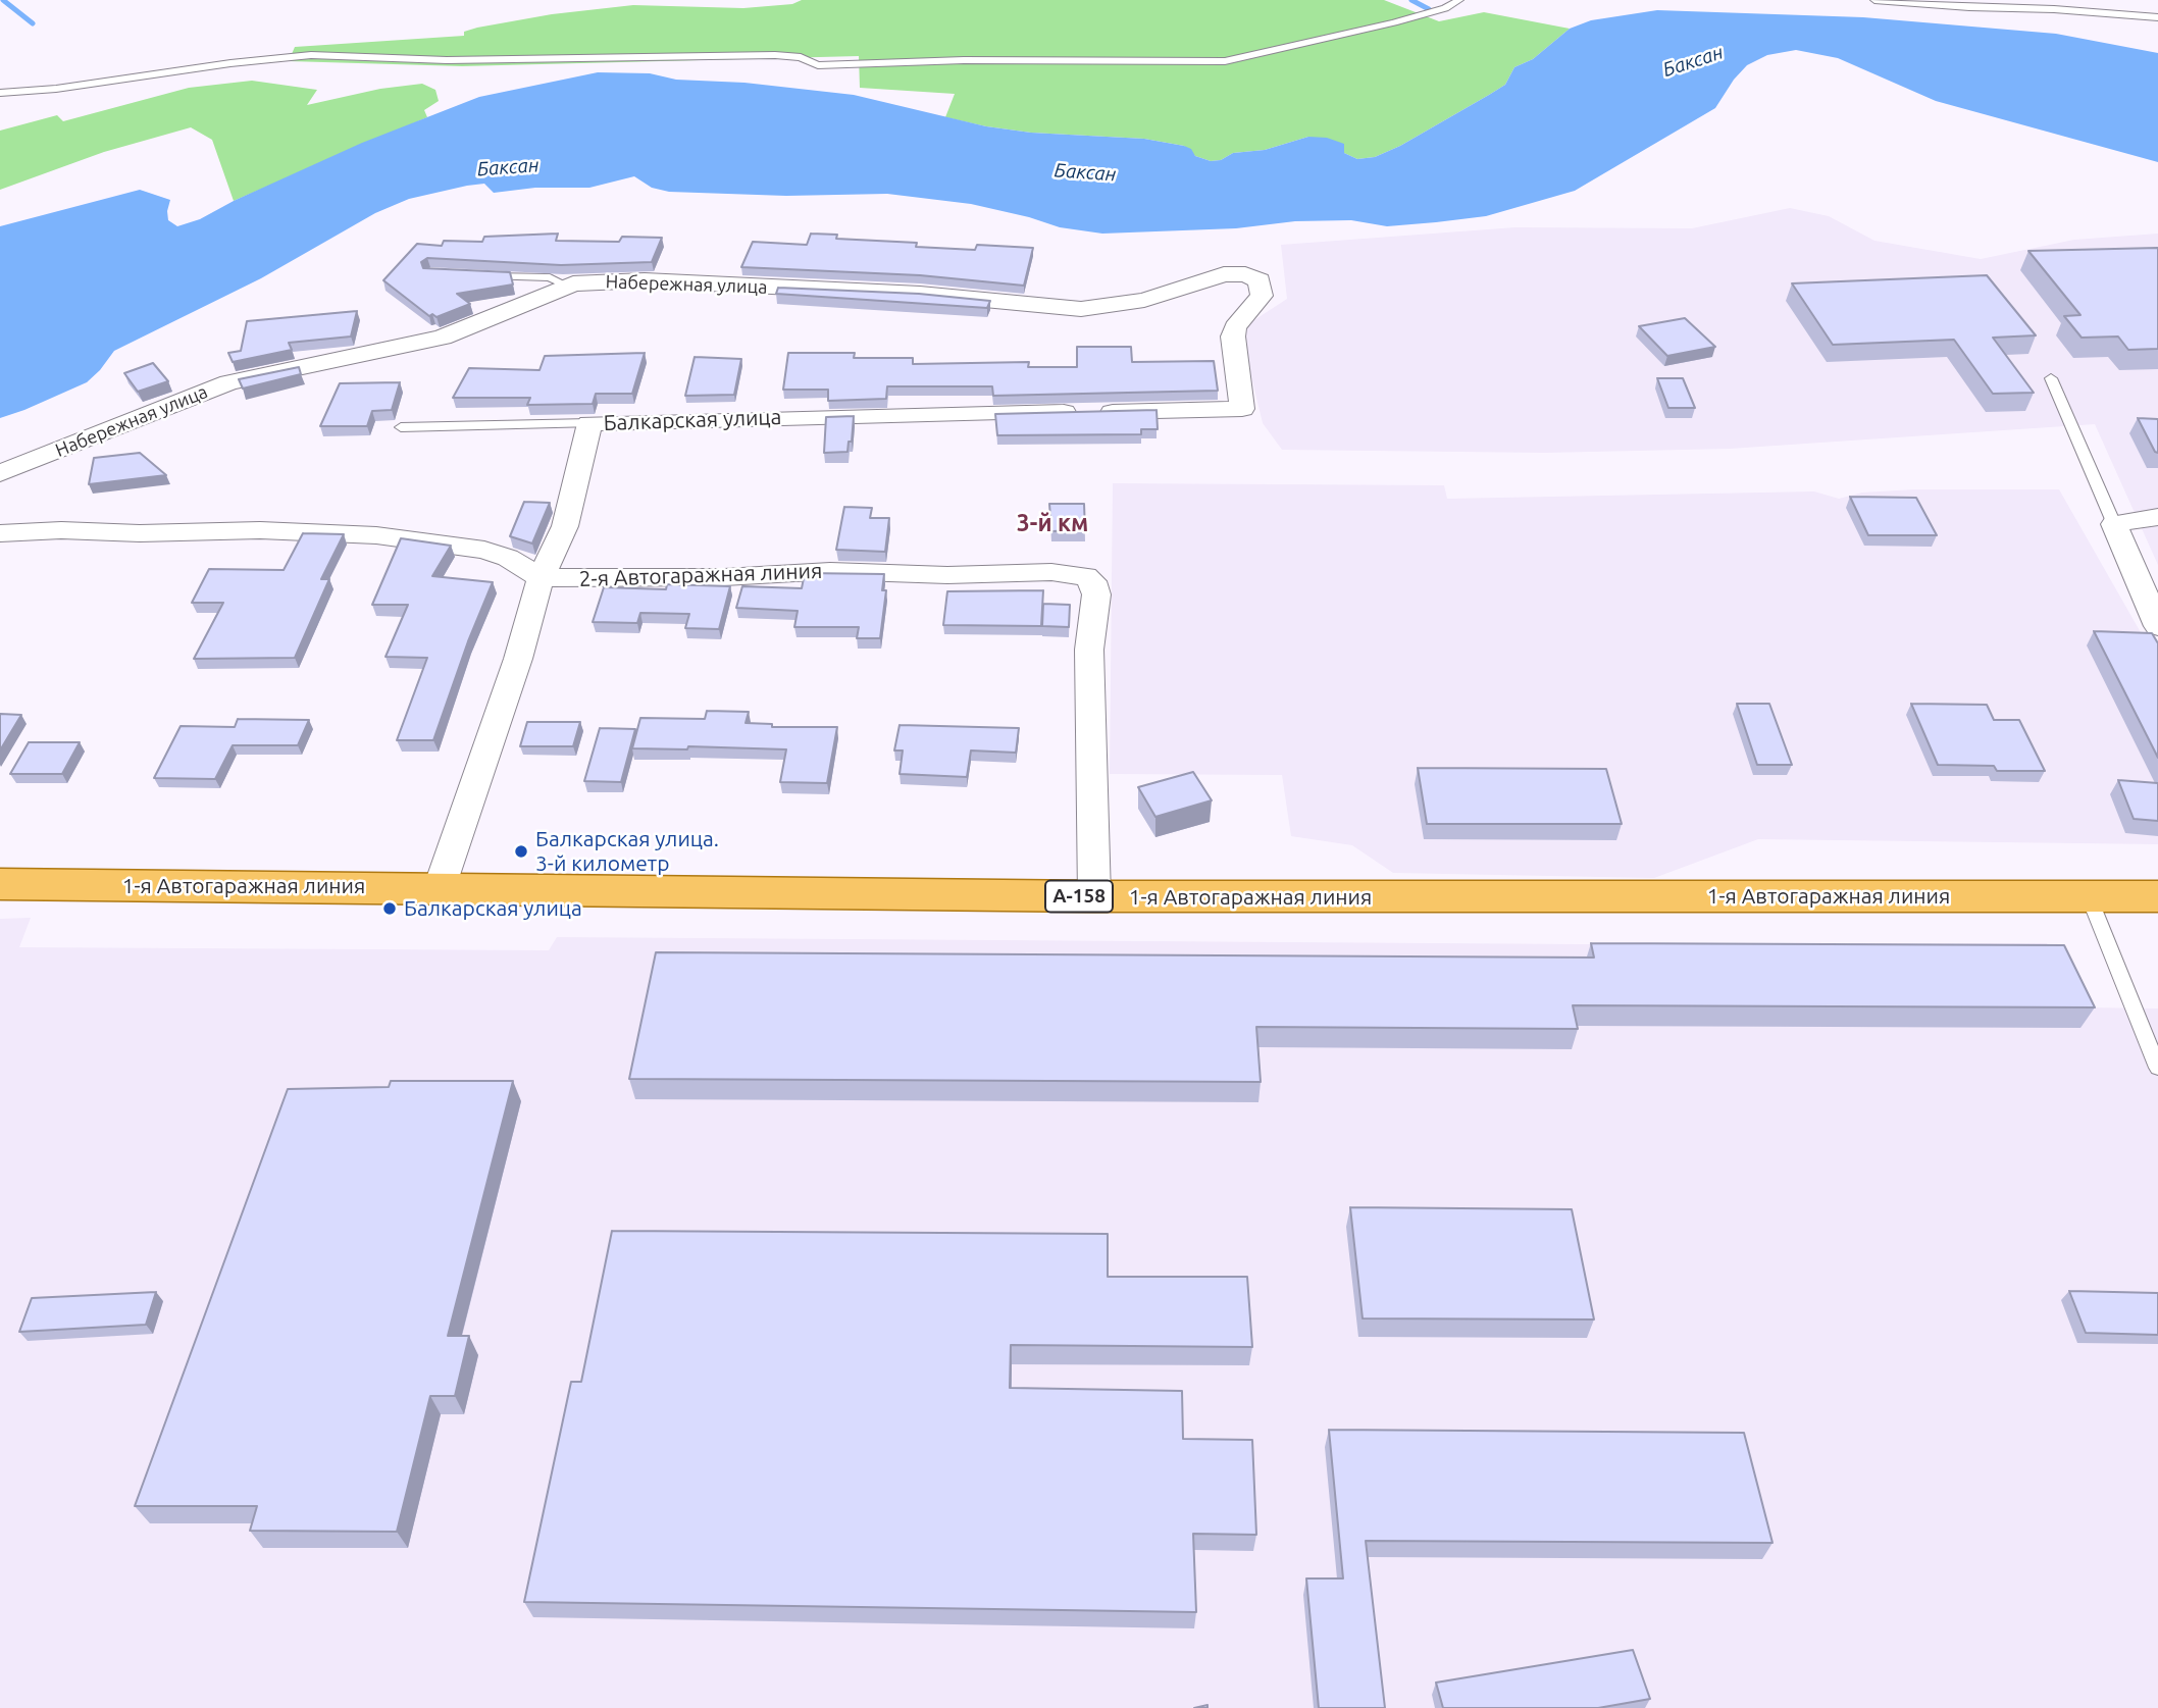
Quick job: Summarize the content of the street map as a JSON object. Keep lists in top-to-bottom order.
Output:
{
  "streets": {
    "main road": ["1-я Автогаражная линия", "А-158"],
    "street": ["Набережная улица", "Балкарская улица", "2-я Автогаражная линия"]
  },
  "crossings": [
    ["Набережная улица", "Балкарская улица"],
    ["Балкарская улица", "2-я Автогаражная линия"],
    ["Балкарская улица", "1-я Автогаражная линия"],
    ["2-я Автогаражная линия", "1-я Автогаражная линия"]
  ],
  "districts": ["3-й км"],
  "water": ["Баксан"],
  "places": ["Балкарская улица. 3-й километр", "Балкарская улица"]
}
